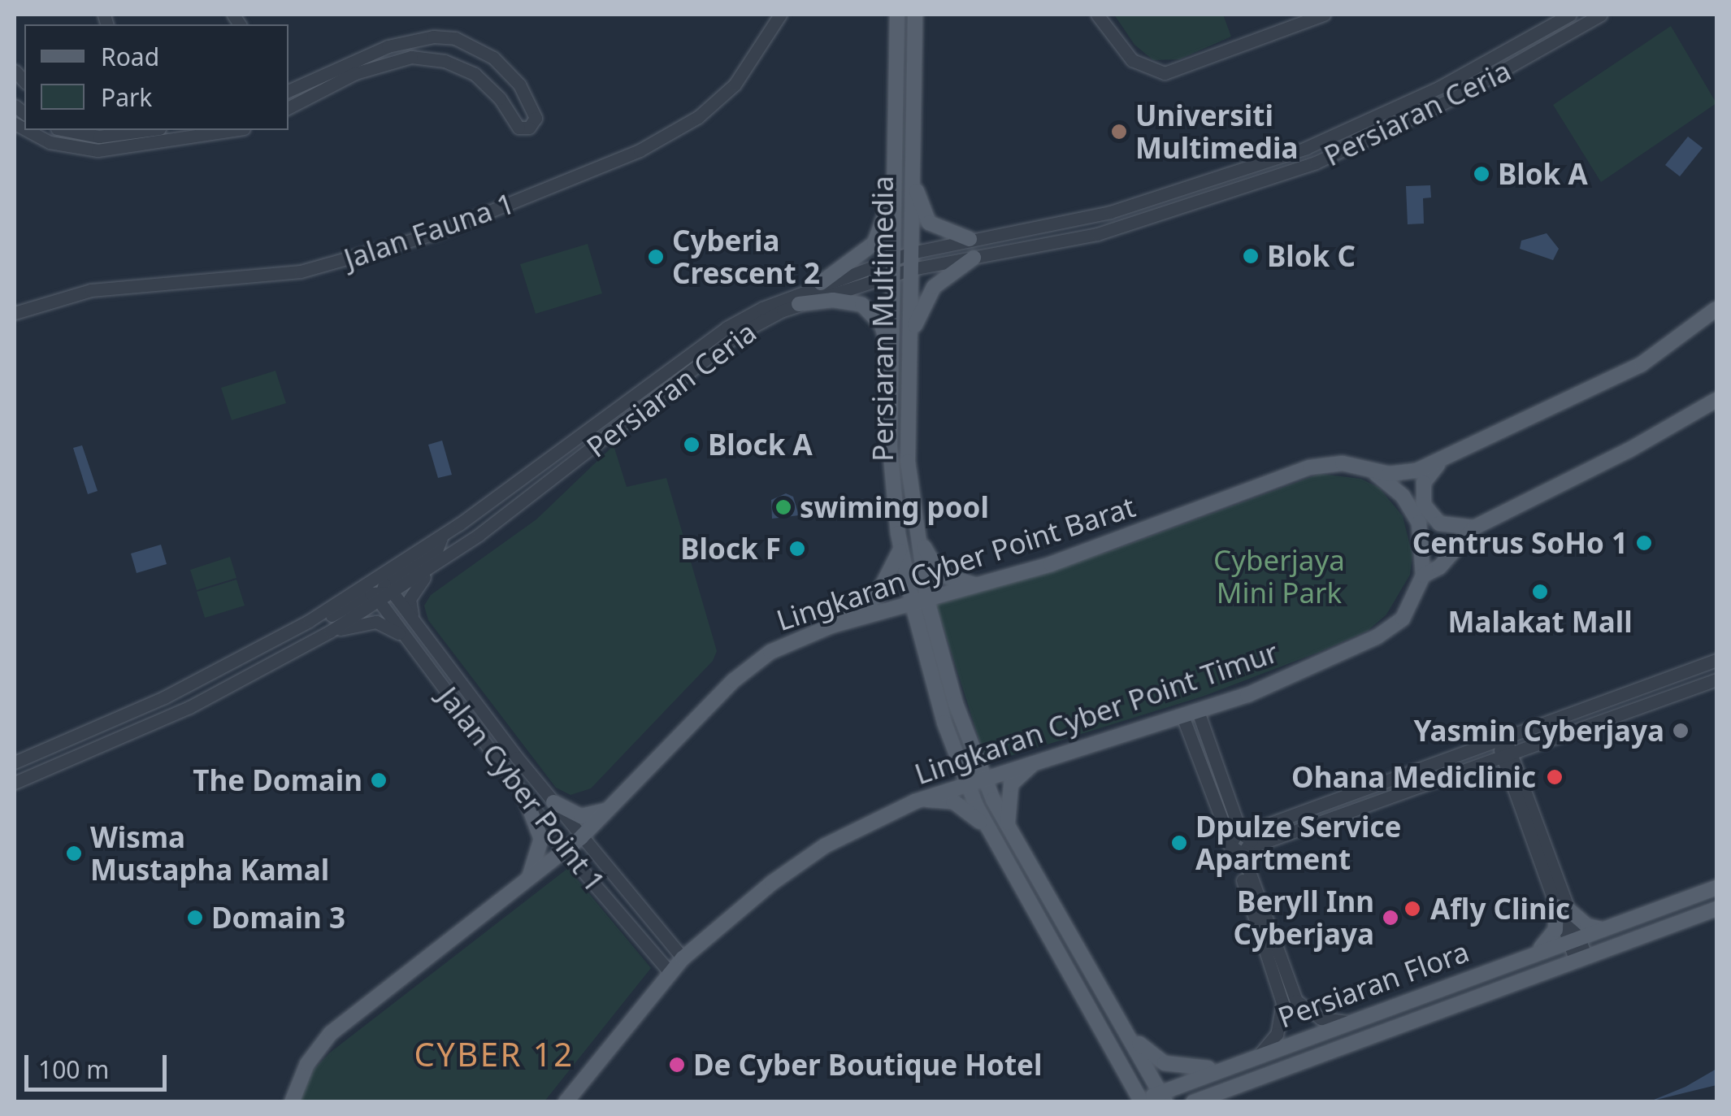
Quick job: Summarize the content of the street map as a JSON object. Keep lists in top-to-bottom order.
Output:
{
  "streets": {
    "main road": [
      "Persiaran Multimedia",
      "Lingkaran Cyber Point Barat",
      "Lingkaran Cyber Point Timur",
      "Persiaran Flora"
    ],
    "street": ["Persiaran Ceria", "Jalan Fauna 1", "Jalan Cyber Point 1"]
  },
  "crossings": [
    ["Persiaran Ceria", "Persiaran Multimedia"],
    ["Persiaran Ceria", "Jalan Cyber Point 1"],
    ["Persiaran Multimedia", "Lingkaran Cyber Point Barat"],
    ["Persiaran Multimedia", "Lingkaran Cyber Point Timur"],
    ["Persiaran Multimedia", "Persiaran Flora"],
    ["Lingkaran Cyber Point Barat", "Jalan Cyber Point 1"],
    ["Lingkaran Cyber Point Timur", "Jalan Cyber Point 1"]
  ],
  "districts": ["CYBER 12"],
  "parks": ["Cyberjaya Mini Park"],
  "places": [
    "Universiti Multimedia",
    "Blok A",
    "Blok C",
    "Cyberia Crescent 2",
    "Block A",
    "swiming pool",
    "Centrus SoHo 1",
    "Block F",
    "Malakat Mall",
    "Yasmin Cyberjaya",
    "Ohana Mediclinic",
    "The Domain",
    "Dpulze Service Apartment",
    "Wisma Mustapha Kamal",
    "Afly Clinic",
    "Domain 3",
    "Beryll Inn Cyberjaya",
    "De Cyber Boutique Hotel"
  ],
  "legend": ["Road", "Park"],
  "scale_bar": "100 m"
}
